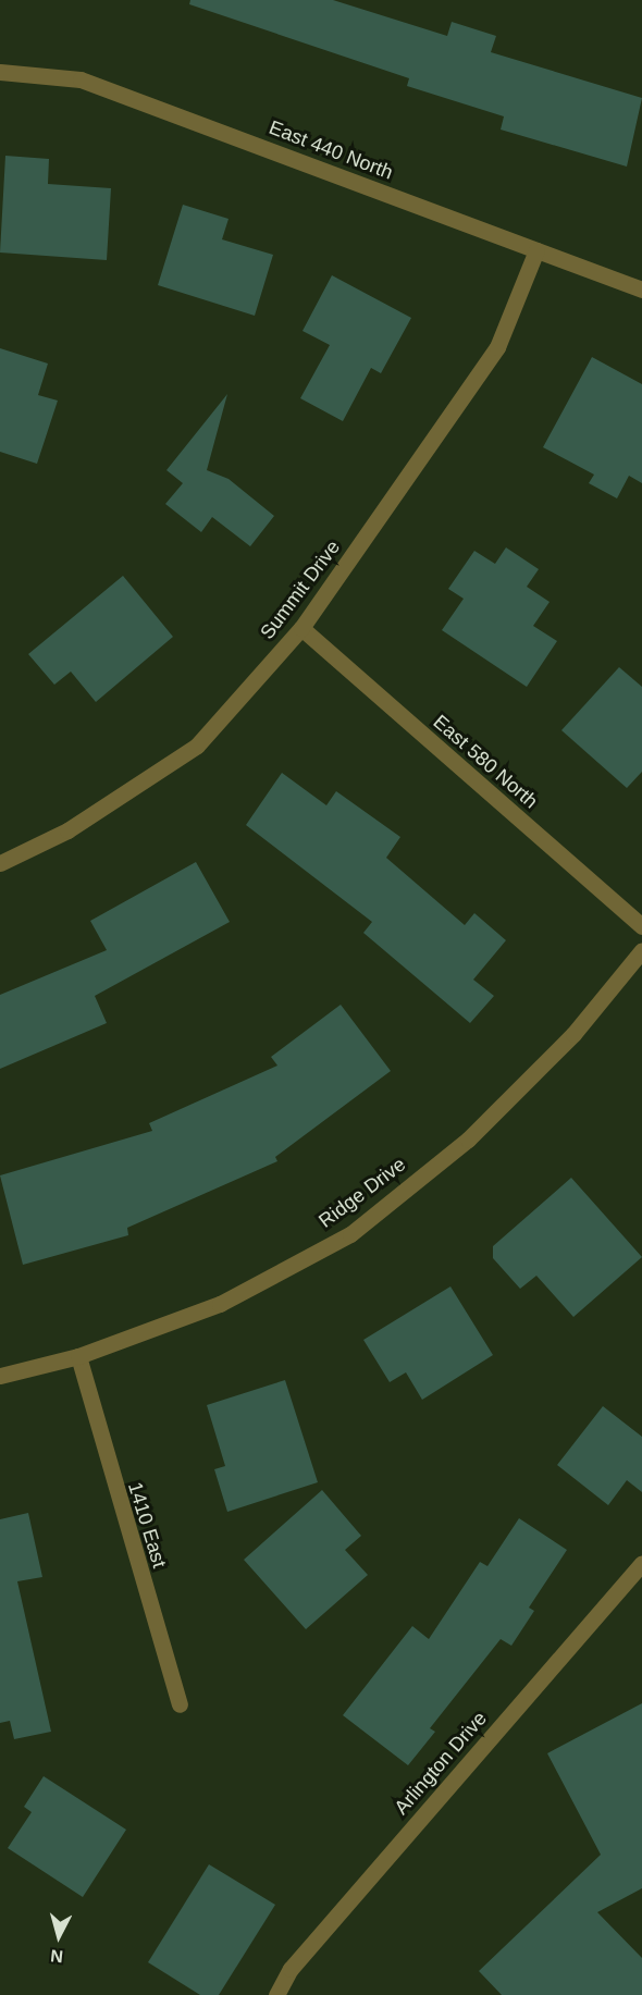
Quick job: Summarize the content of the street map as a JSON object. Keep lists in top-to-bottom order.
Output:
{
  "streets": {
    "street": [
      "East 440 North",
      "Summit Drive",
      "East 580 North",
      "Ridge Drive",
      "1410 East",
      "Arlington Drive"
    ]
  },
  "crossings": [
    ["East 440 North", "Summit Drive"],
    ["Summit Drive", "East 580 North"],
    ["Ridge Drive", "1410 East"]
  ],
  "north": "bottom"
}
